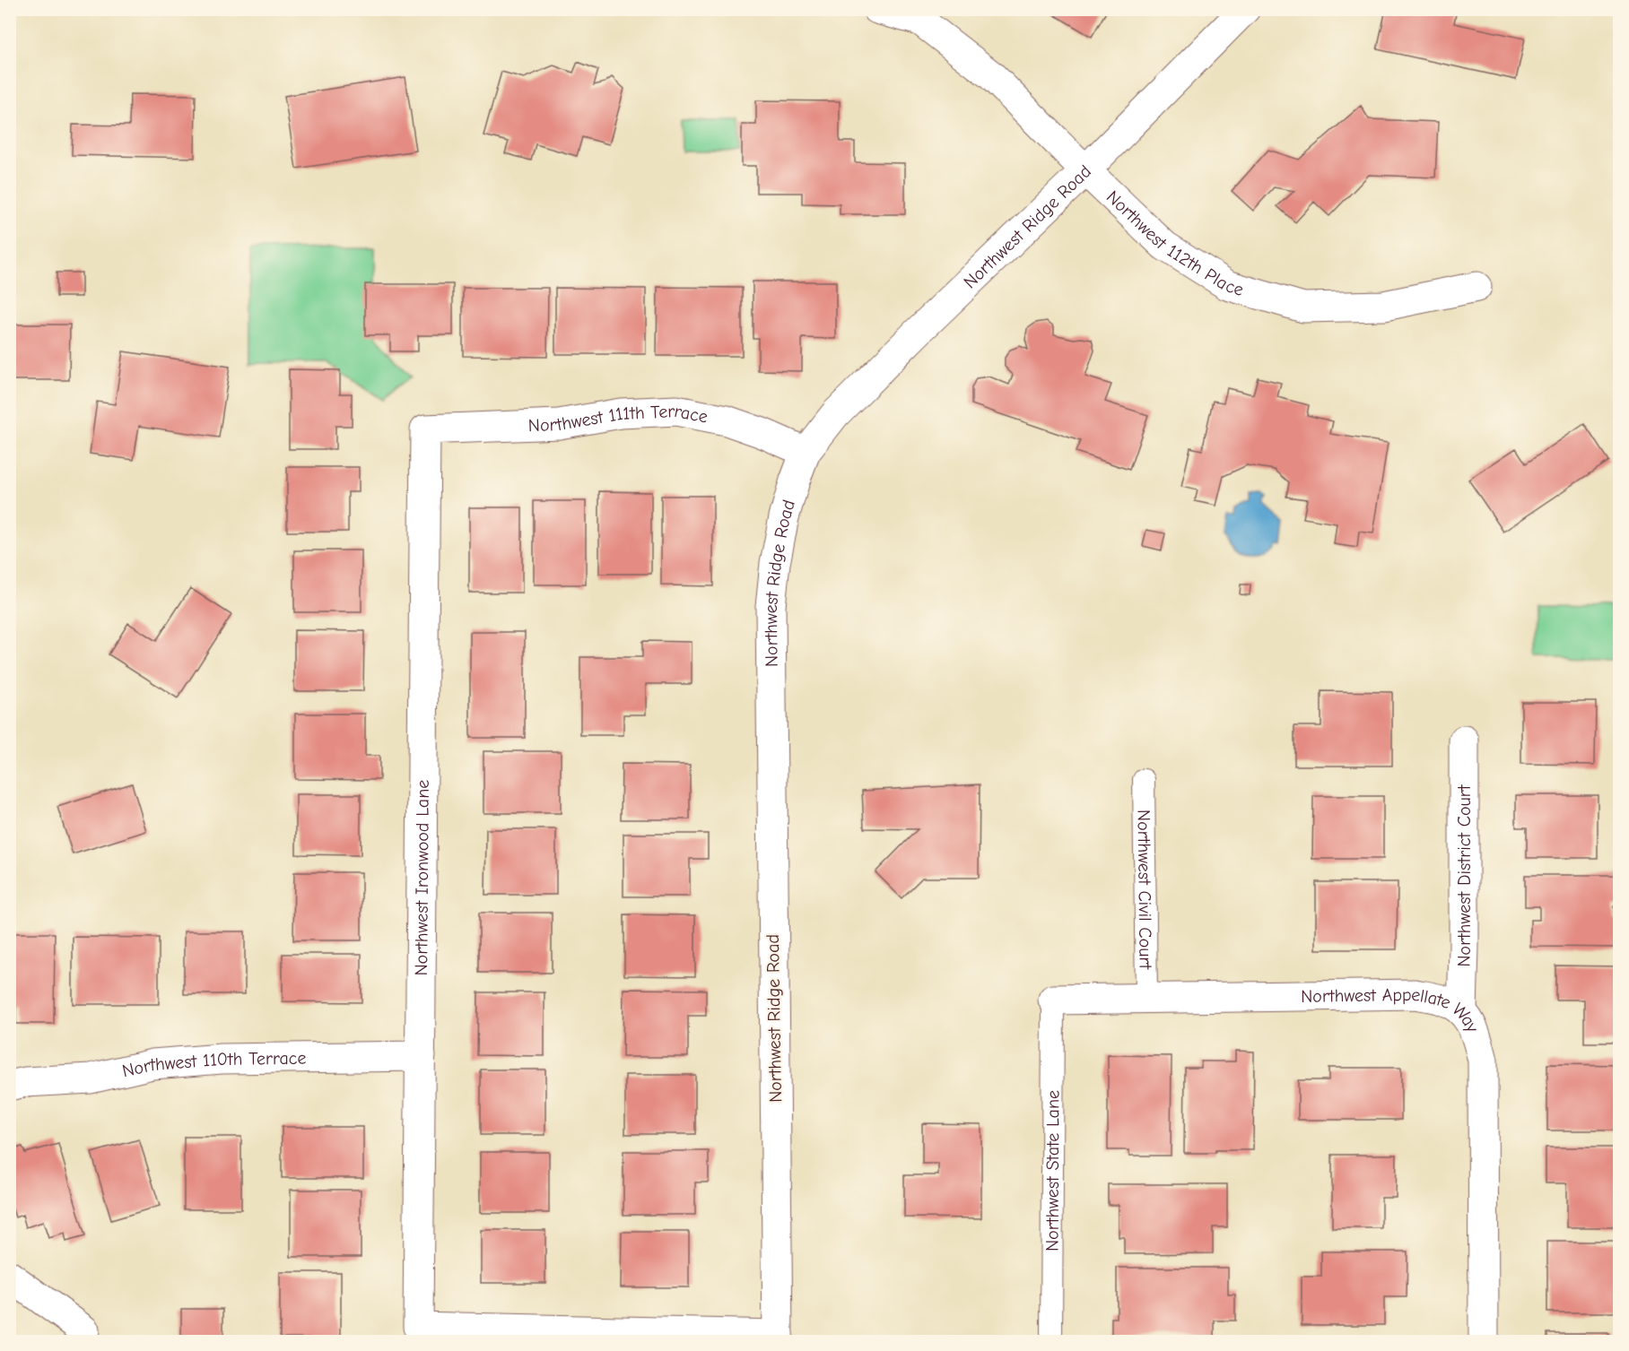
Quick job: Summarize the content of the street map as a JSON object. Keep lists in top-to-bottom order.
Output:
{
  "streets": {
    "street": [
      "Northwest Ridge Road",
      "Northwest 112th Place",
      "Northwest 111th Terrace",
      "Northwest District Court",
      "Northwest Ironwood Lane",
      "Northwest Appellate Way",
      "Northwest 110th Terrace"
    ],
    "lane": ["Northwest Civil Court", "Northwest State Lane"]
  },
  "crossings": [
    ["Northwest Ridge Road", "Northwest 112th Place"],
    ["Northwest Ridge Road", "Northwest 111th Terrace"],
    ["Northwest 111th Terrace", "Northwest Ironwood Lane"],
    ["Northwest District Court", "Northwest Appellate Way"],
    ["Northwest Ironwood Lane", "Northwest 110th Terrace"],
    ["Northwest Civil Court", "Northwest Appellate Way"],
    ["Northwest Appellate Way", "Northwest State Lane"]
  ]
}
